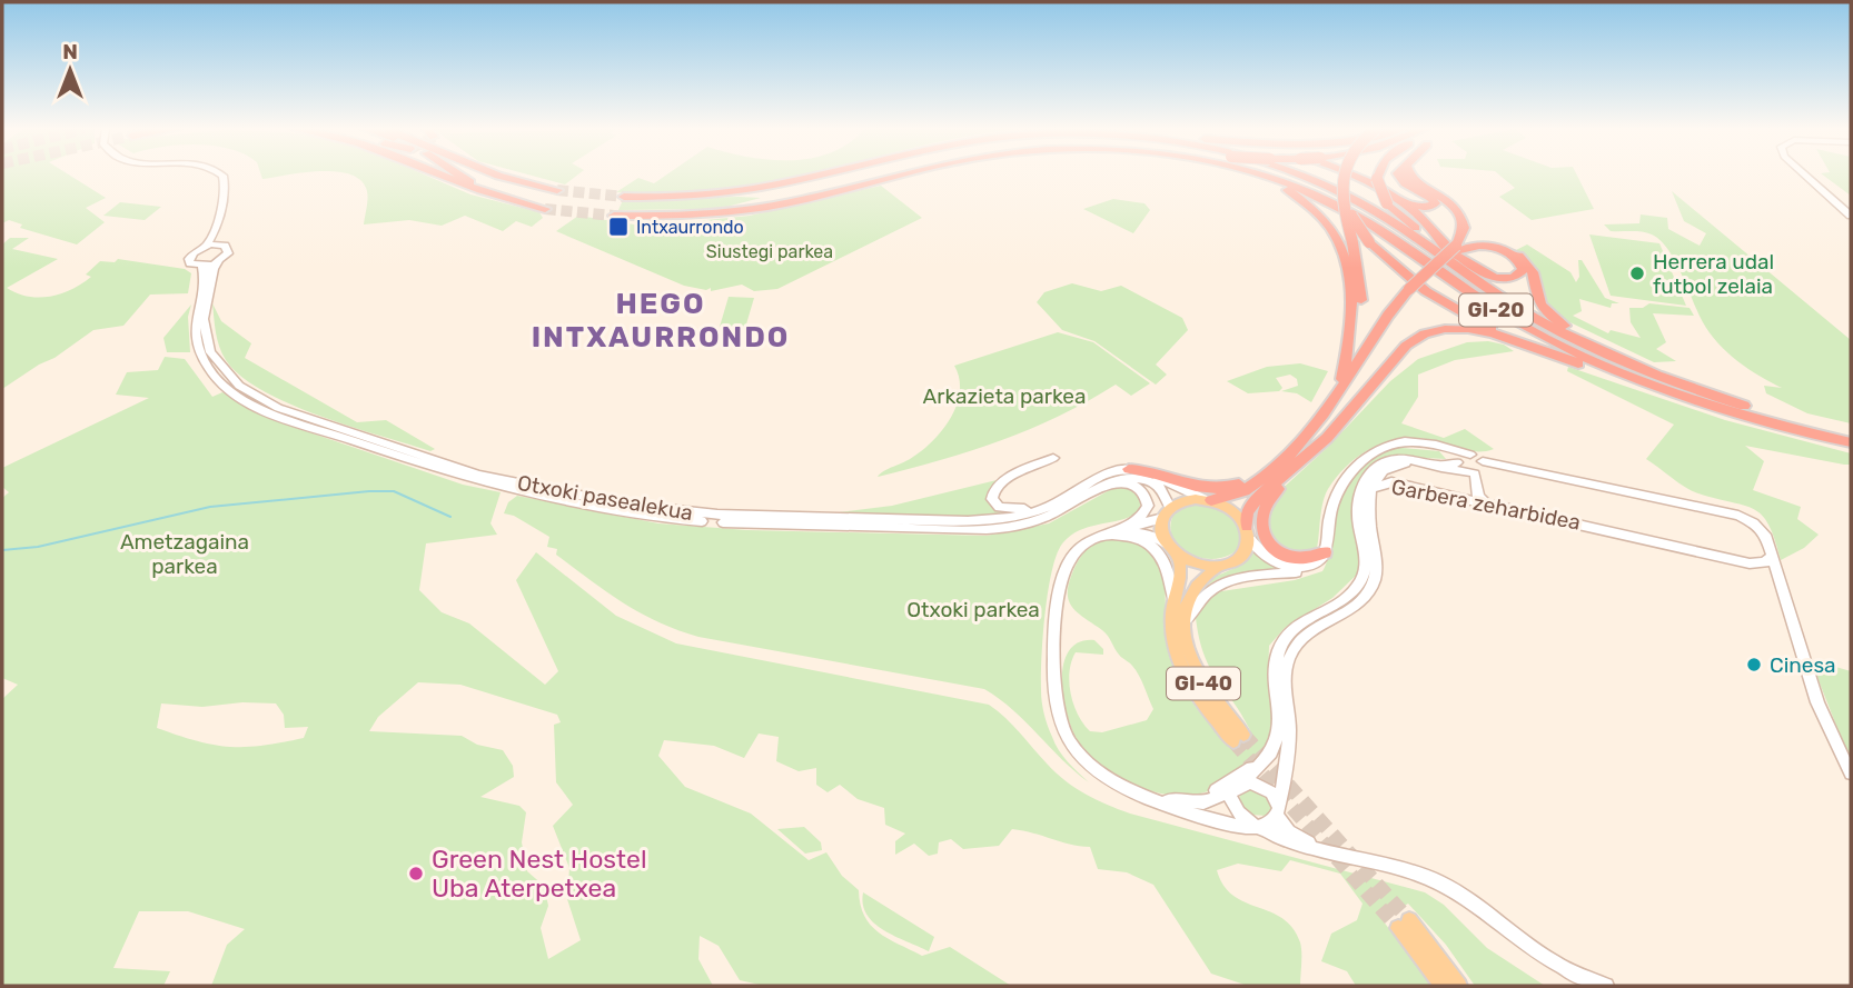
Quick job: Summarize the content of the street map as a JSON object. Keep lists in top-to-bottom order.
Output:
{
  "streets": {
    "highway": ["GI-20"],
    "main road": ["GI-40"],
    "street": ["Otxoki pasealekua", "Garbera zeharbidea"]
  },
  "crossings": [
    ["Otxoki pasealekua", "GI-40"]
  ],
  "districts": ["HEGO INTXAURRONDO"],
  "parks": [
    "Siustegi parkea",
    "Arkazieta parkea",
    "Ametzagaina parkea",
    "Otxoki parkea"
  ],
  "places": {
    "transit": ["Intxaurrondo"],
    "other": ["Herrera udal futbol zelaia", "Cinesa", "Green Nest Hostel Uba Aterpetxea"]
  },
  "north": "top"
}
